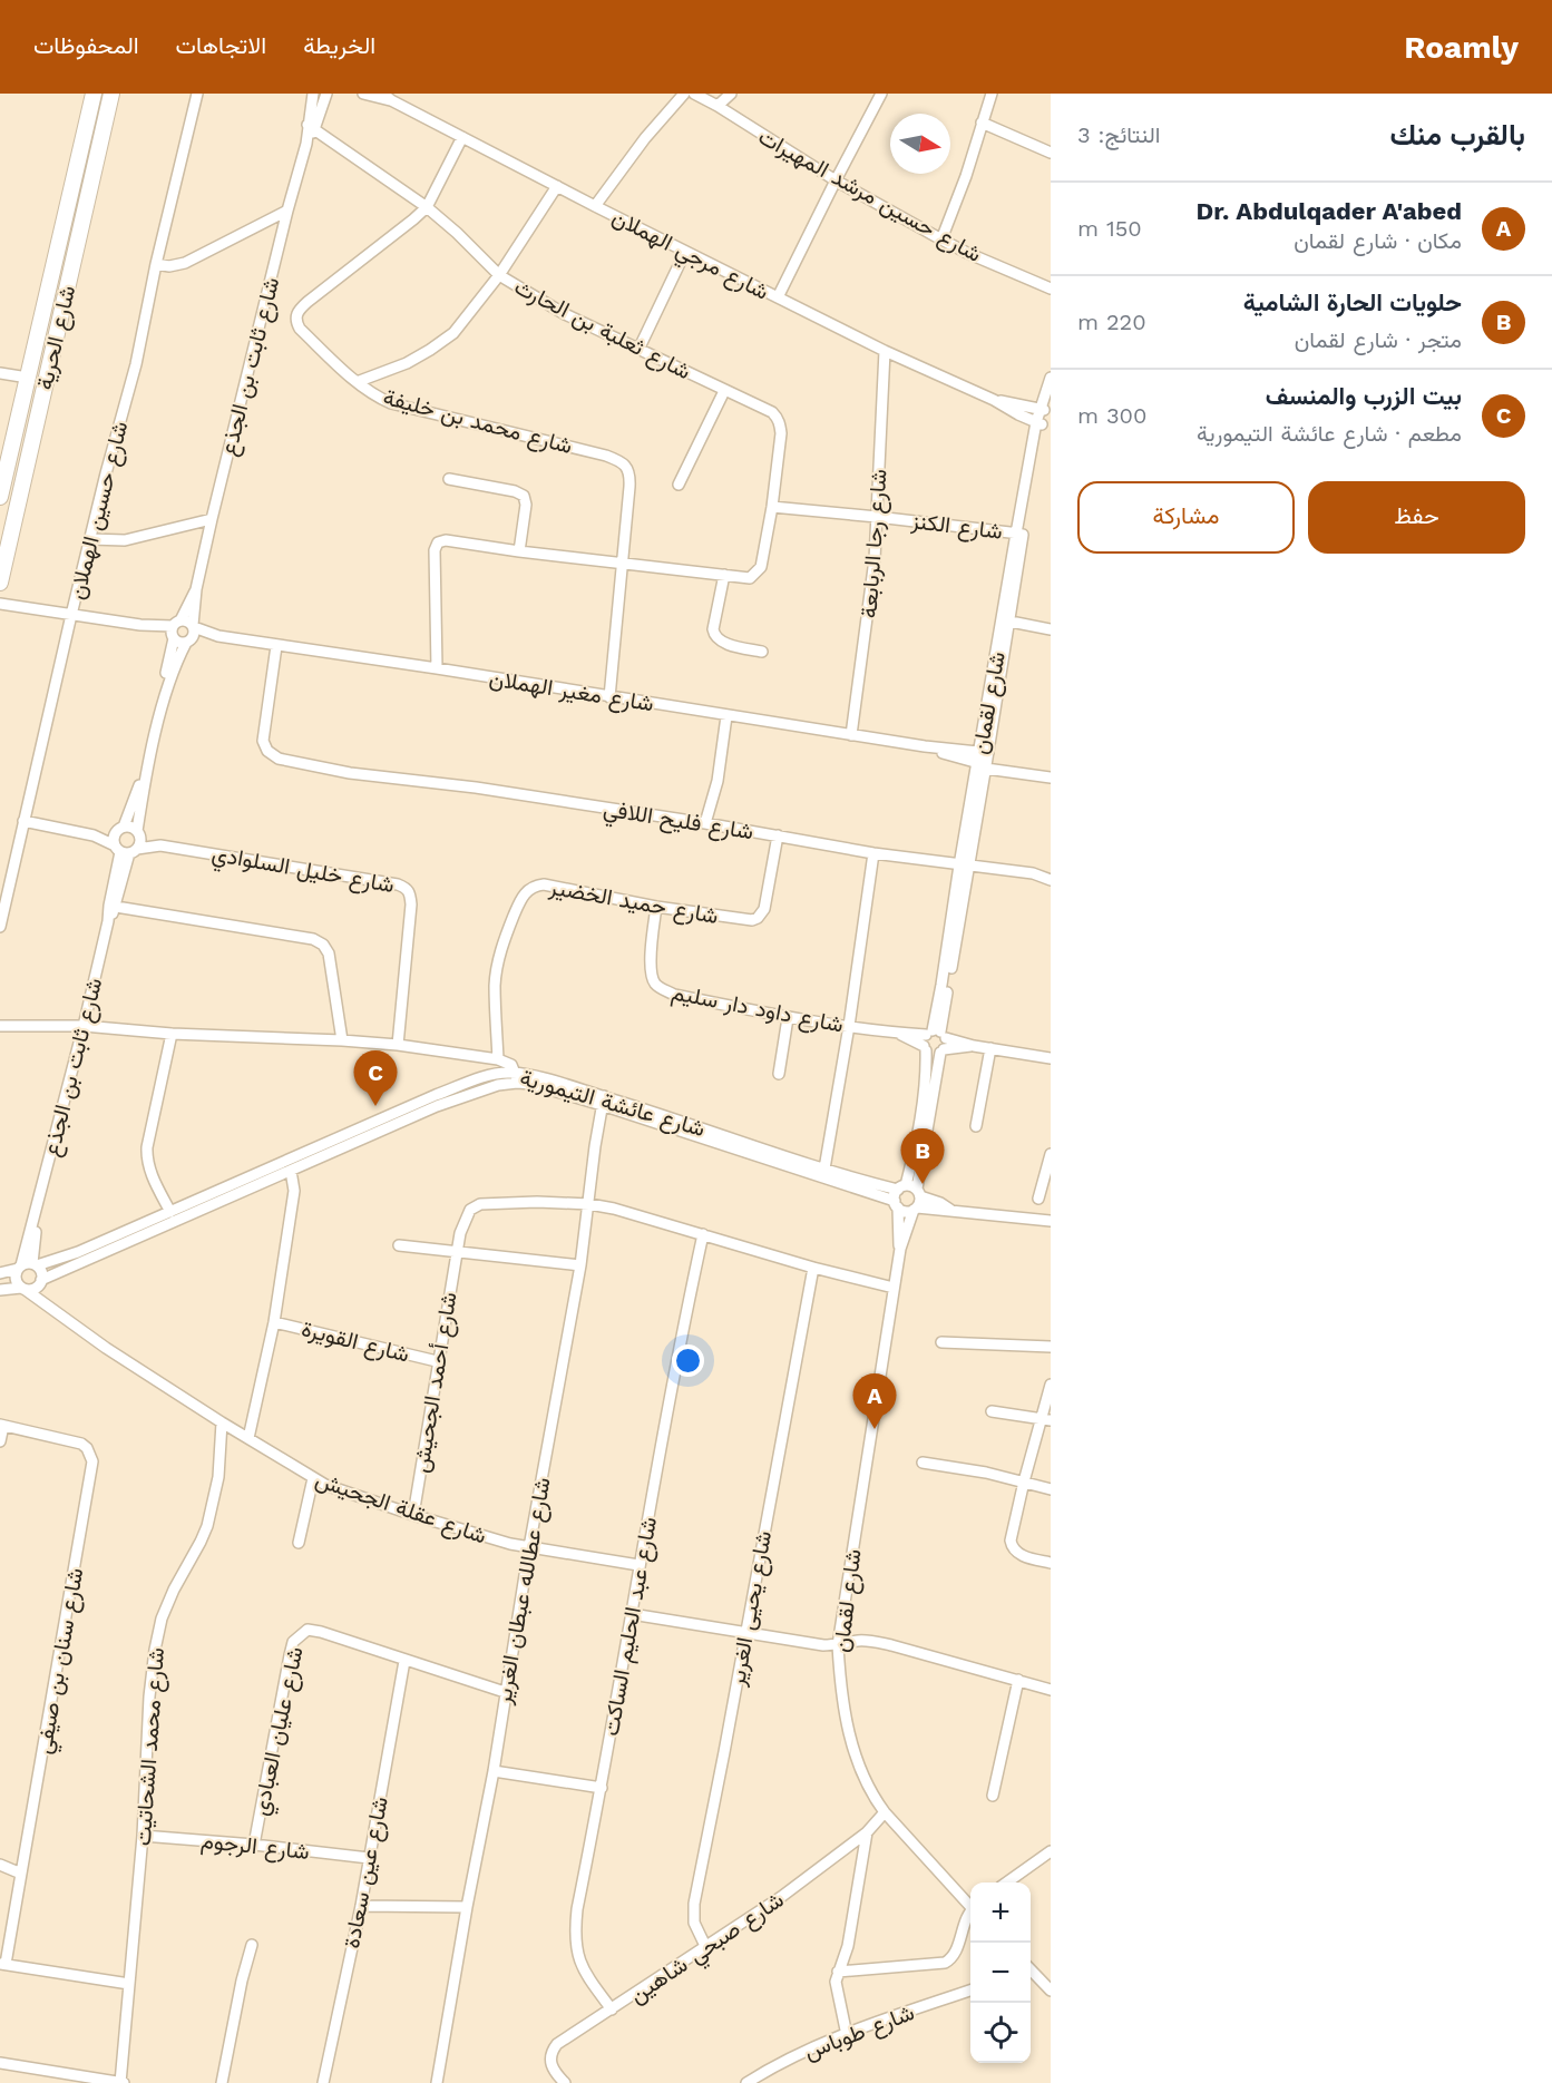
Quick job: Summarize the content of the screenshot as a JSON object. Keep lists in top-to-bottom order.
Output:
{
  "streets": {
    "highway": ["شارع الحرية"],
    "street": [
      "شارع حسين مرشد المهيرات",
      "شارع مرجي الهملان",
      "شارع ثعلبة بن الحارث",
      "شارع ثابت بن الجذع",
      "شارع محمد بن خليفة",
      "شارع حسين الهملان",
      "شارع الكنز",
      "شارع رجا الربابعة",
      "شارع مغير الهملان",
      "شارع لقمان",
      "شارع فليح اللافي",
      "شارع خليل السلوادي",
      "شارع حميد الخضير",
      "شارع داود دار سليم",
      "شارع عائشة التيمورية",
      "شارع القويرة",
      "شارع أحمد الجحيش",
      "شارع عقلة الجحيش",
      "شارع عطالله عبطان الغرير",
      "شارع يحيى الغرير",
      "شارع عبد الحليم الساكت",
      "شارع سنان بن صيفي",
      "شارع عليان العبادي",
      "شارع محمد الشحاتيت",
      "شارع الرجوم",
      "شارع عين سعادة",
      "شارع صبحي شاهين",
      "شارع طوباس"
    ]
  },
  "crossings": [
    ["شارع مرجي الهملان", "شارع محمد بن خليفة"],
    ["شارع مرجي الهملان", "شارع رجا الربابعة"],
    ["شارع مرجي الهملان", "شارع لقمان"],
    ["شارع ثعلبة بن الحارث", "شارع ثابت بن الجذع"],
    ["شارع ثعلبة بن الحارث", "شارع محمد بن خليفة"],
    ["شارع ثعلبة بن الحارث", "شارع الكنز"],
    ["شارع ثابت بن الجذع", "شارع مغير الهملان"],
    ["شارع ثابت بن الجذع", "شارع خليل السلوادي"],
    ["شارع ثابت بن الجذع", "شارع عائشة التيمورية"],
    ["شارع ثابت بن الجذع", "شارع عقلة الجحيش"],
    ["شارع محمد بن خليفة", "شارع مغير الهملان"],
    ["شارع الكنز", "شارع رجا الربابعة"],
    ["شارع الكنز", "شارع لقمان"],
    ["شارع رجا الربابعة", "شارع مغير الهملان"],
    ["شارع مغير الهملان", "شارع لقمان"],
    ["شارع مغير الهملان", "شارع فليح اللافي"],
    ["شارع لقمان", "شارع فليح اللافي"],
    ["شارع لقمان", "شارع داود دار سليم"],
    ["شارع لقمان", "شارع عائشة التيمورية"],
    ["شارع لقمان", "شارع صبحي شاهين"],
    ["شارع فليح اللافي", "شارع حميد الخضير"],
    ["شارع حميد الخضير", "شارع داود دار سليم"],
    ["شارع عائشة التيمورية", "شارع عقلة الجحيش"],
    ["شارع عائشة التيمورية", "شارع عطالله عبطان الغرير"],
    ["شارع القويرة", "شارع أحمد الجحيش"],
    ["شارع أحمد الجحيش", "شارع عقلة الجحيش"],
    ["شارع عقلة الجحيش", "شارع عطالله عبطان الغرير"],
    ["شارع عقلة الجحيش", "شارع عبد الحليم الساكت"],
    ["شارع عقلة الجحيش", "شارع محمد الشحاتيت"],
    ["شارع عطالله عبطان الغرير", "شارع عليان العبادي"],
    ["شارع يحيى الغرير", "شارع صبحي شاهين"],
    ["شارع عبد الحليم الساكت", "شارع صبحي شاهين"],
    ["شارع عليان العبادي", "شارع الرجوم"],
    ["شارع عليان العبادي", "شارع عين سعادة"],
    ["شارع محمد الشحاتيت", "شارع الرجوم"],
    ["شارع الرجوم", "شارع عين سعادة"]
  ],
  "north": "right",
  "page": {
    "header": "Roamly",
    "nav": ["الخريطة", "الاتجاهات", "المحفوظات"],
    "heading": ["بالقرب منك", "النتائج: 3"],
    "list": [
      {
        "mark": "A",
        "name": "Dr. Abdulqader A'abed",
        "note": "مكان · شارع لقمان",
        "value": "150 m"
      },
      {
        "mark": "B",
        "name": "حلويات الحارة الشامية",
        "note": "متجر · شارع لقمان",
        "value": "220 m"
      },
      {
        "mark": "C",
        "name": "بيت الزرب والمنسف",
        "note": "مطعم · شارع عائشة التيمورية",
        "value": "300 m"
      }
    ],
    "buttons": ["حفظ", "مشاركة"],
    "pins": ["C", "B", "A"],
    "map_buttons": ["+", "−"]
  }
}
